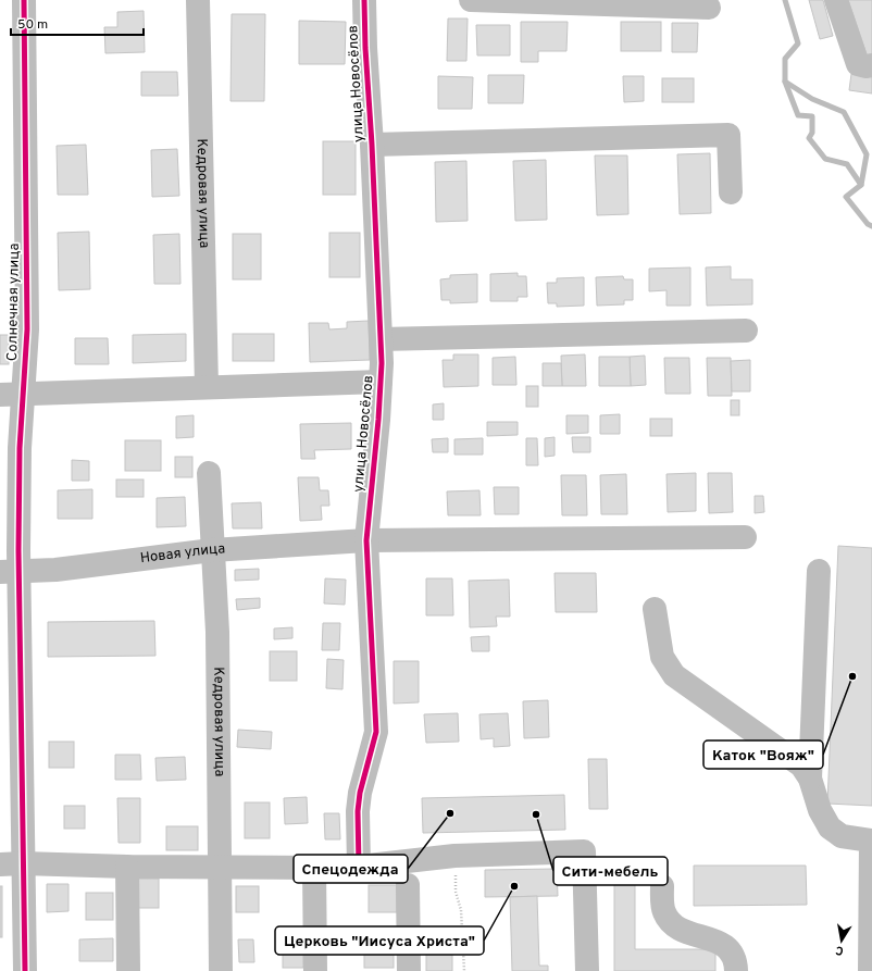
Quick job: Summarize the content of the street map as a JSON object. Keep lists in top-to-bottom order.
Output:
{
  "streets": {
    "street": [
      "улица Новосёлов",
      "Кедровая улица",
      "Солнечная улица",
      "Новая улица"
    ]
  },
  "crossings": [
    ["улица Новосёлов", "Новая улица"],
    ["Кедровая улица", "Новая улица"],
    ["Солнечная улица", "Новая улица"]
  ],
  "places": [
    "Каток \"Вояж\"",
    "Спецодежда",
    "Сити-мебель",
    "Церковь \"Иисуса Христа\""
  ],
  "scale_bar": "50 m",
  "north": "bottom"
}
